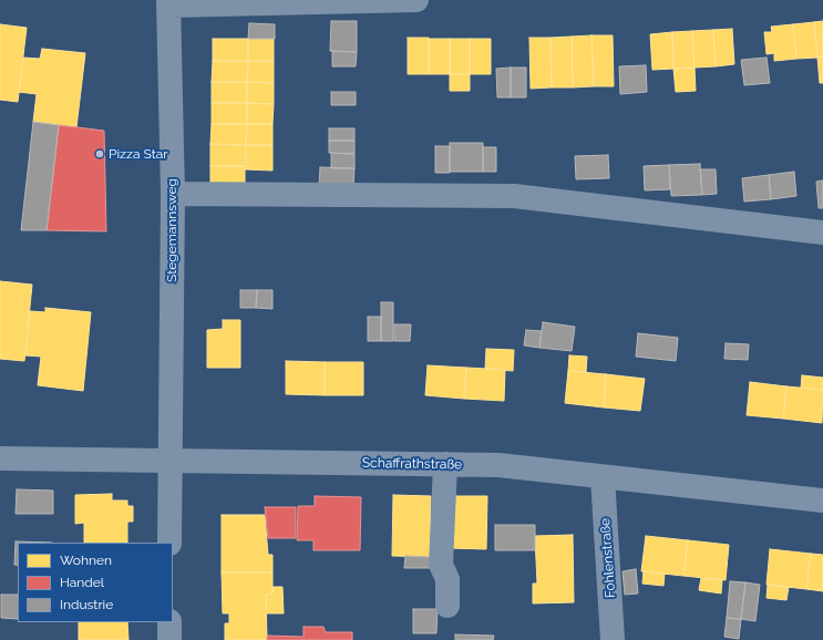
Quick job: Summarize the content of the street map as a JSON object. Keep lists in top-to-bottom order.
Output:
{
  "streets": {
    "street": ["Stegemannsweg", "Schaffrathstraße", "Fohlenstraße"]
  },
  "crossings": [
    ["Stegemannsweg", "Schaffrathstraße"],
    ["Schaffrathstraße", "Fohlenstraße"]
  ],
  "places": ["Pizza Star"],
  "legend": ["Wohnen", "Handel", "Industrie"]
}
